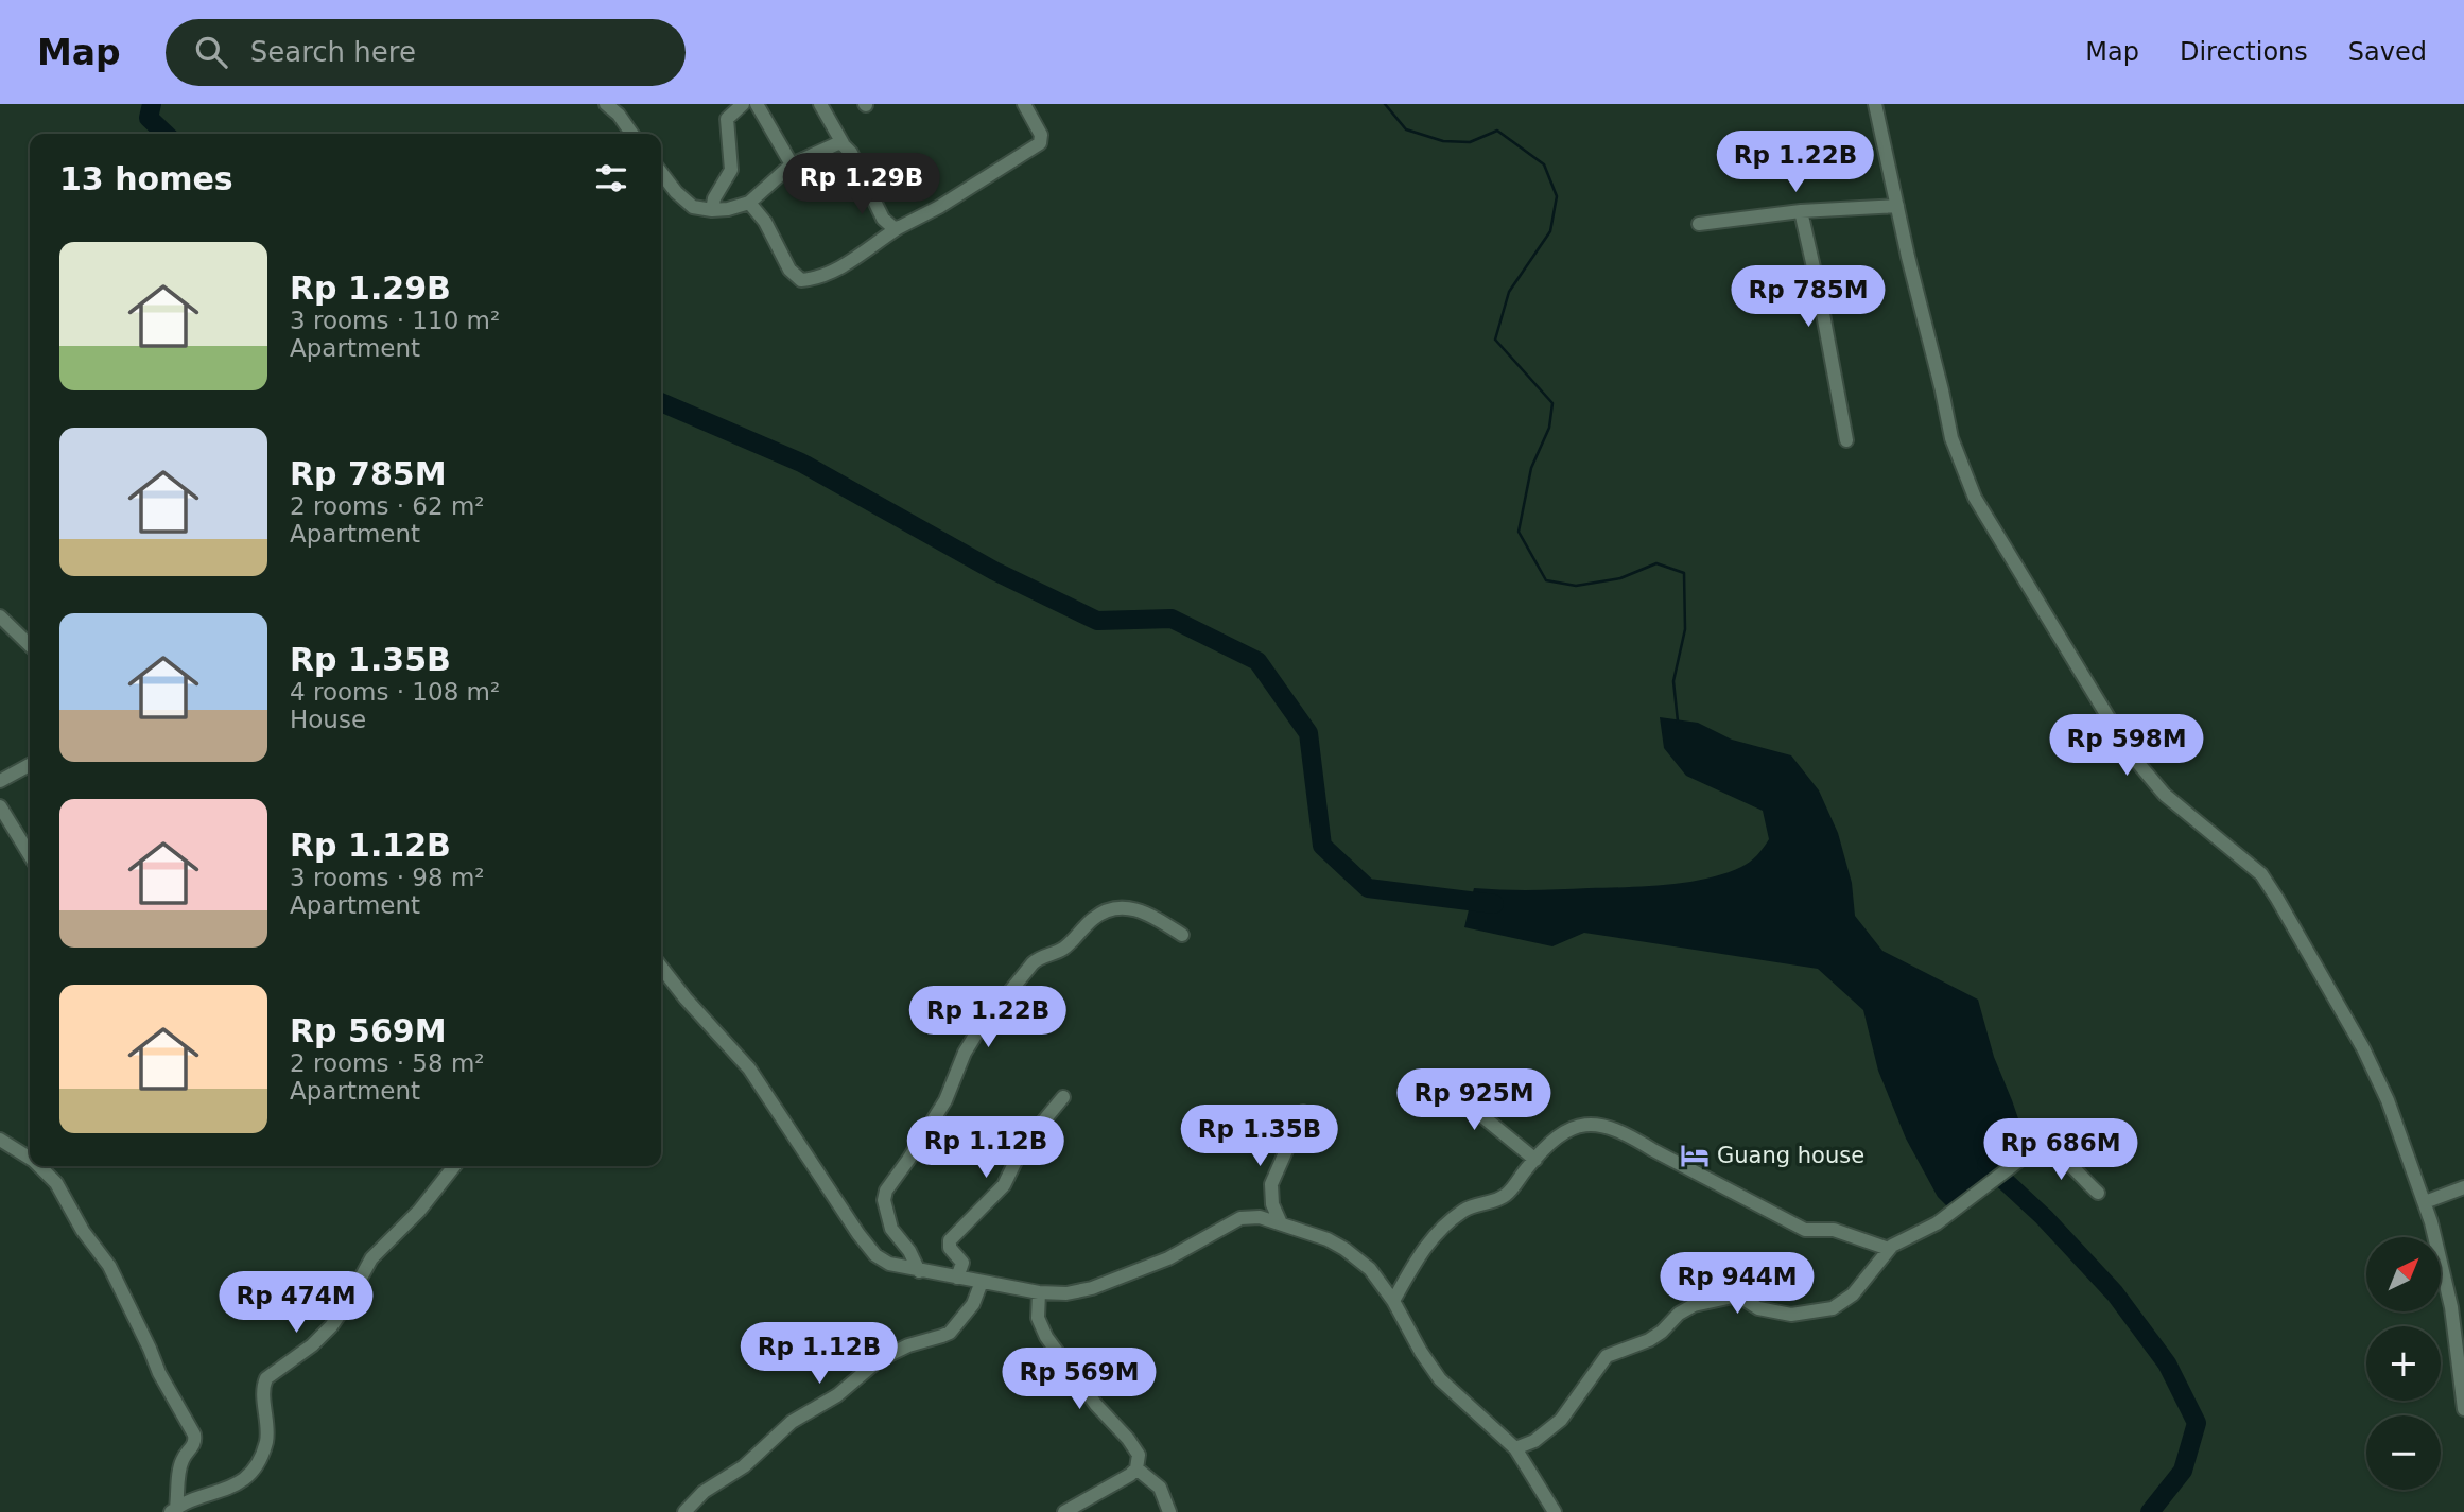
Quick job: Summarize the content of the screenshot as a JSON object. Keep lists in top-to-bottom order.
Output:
{
  "places": {
    "hotel": ["Guang house"]
  },
  "north": "top right",
  "page": {
    "header": "Map",
    "search": "Search here",
    "nav": ["Map", "Directions", "Saved"],
    "price": [
      "Rp 1.22B",
      "Rp 1.29B",
      "Rp 785M",
      "Rp 598M",
      "Rp 1.22B",
      "Rp 925M",
      "Rp 1.35B",
      "Rp 1.12B",
      "Rp 686M",
      "Rp 944M",
      "Rp 474M",
      "Rp 1.12B",
      "Rp 569M"
    ],
    "heading": "13 homes",
    "list": [
      {
        "name": "Rp 1.29B",
        "note": "3 rooms · 110 m² · Apartment"
      },
      {
        "name": "Rp 785M",
        "note": "2 rooms · 62 m² · Apartment"
      },
      {
        "name": "Rp 1.35B",
        "note": "4 rooms · 108 m² · House"
      },
      {
        "name": "Rp 1.12B",
        "note": "3 rooms · 98 m² · Apartment"
      },
      {
        "name": "Rp 569M",
        "note": "2 rooms · 58 m² · Apartment"
      }
    ],
    "map_buttons": ["+", "−"]
  }
}
